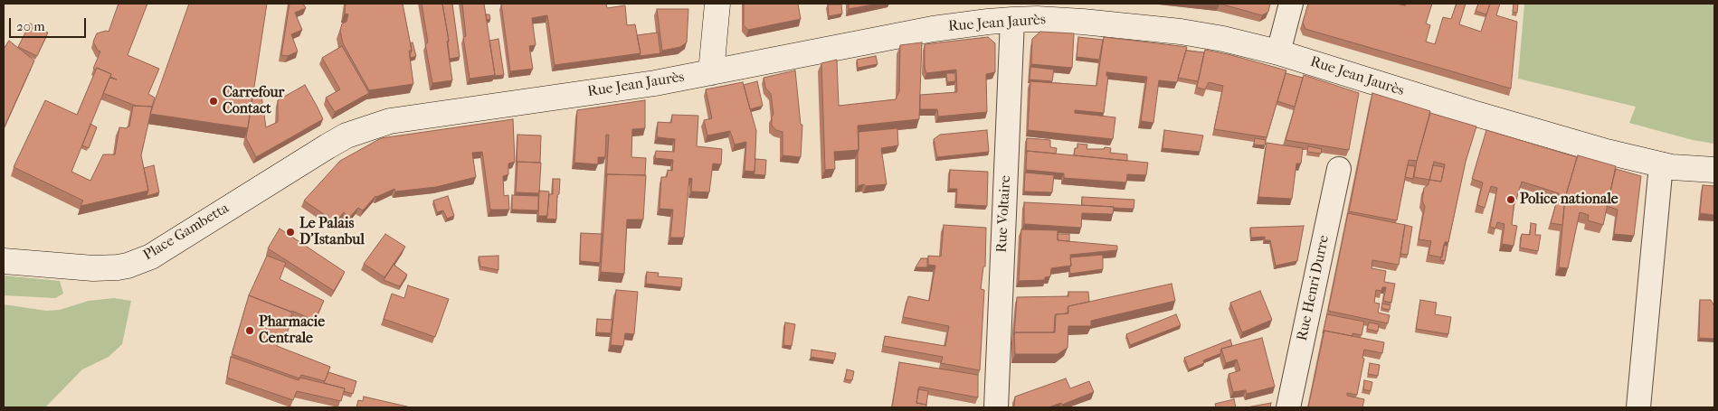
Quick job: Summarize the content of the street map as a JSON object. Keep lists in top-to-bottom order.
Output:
{
  "streets": {
    "street": [
      "Rue Jean Jaurès",
      "Rue Voltaire",
      "Place Gambetta",
      "Rue Henri Durre"
    ]
  },
  "crossings": [
    ["Rue Jean Jaurès", "Rue Voltaire"],
    ["Rue Jean Jaurès", "Place Gambetta"]
  ],
  "places": [
    "Carrefour Contact",
    "Police nationale",
    "Le Palais D'Istanbul",
    "Pharmacie Centrale"
  ],
  "scale_bar": "20 m"
}
